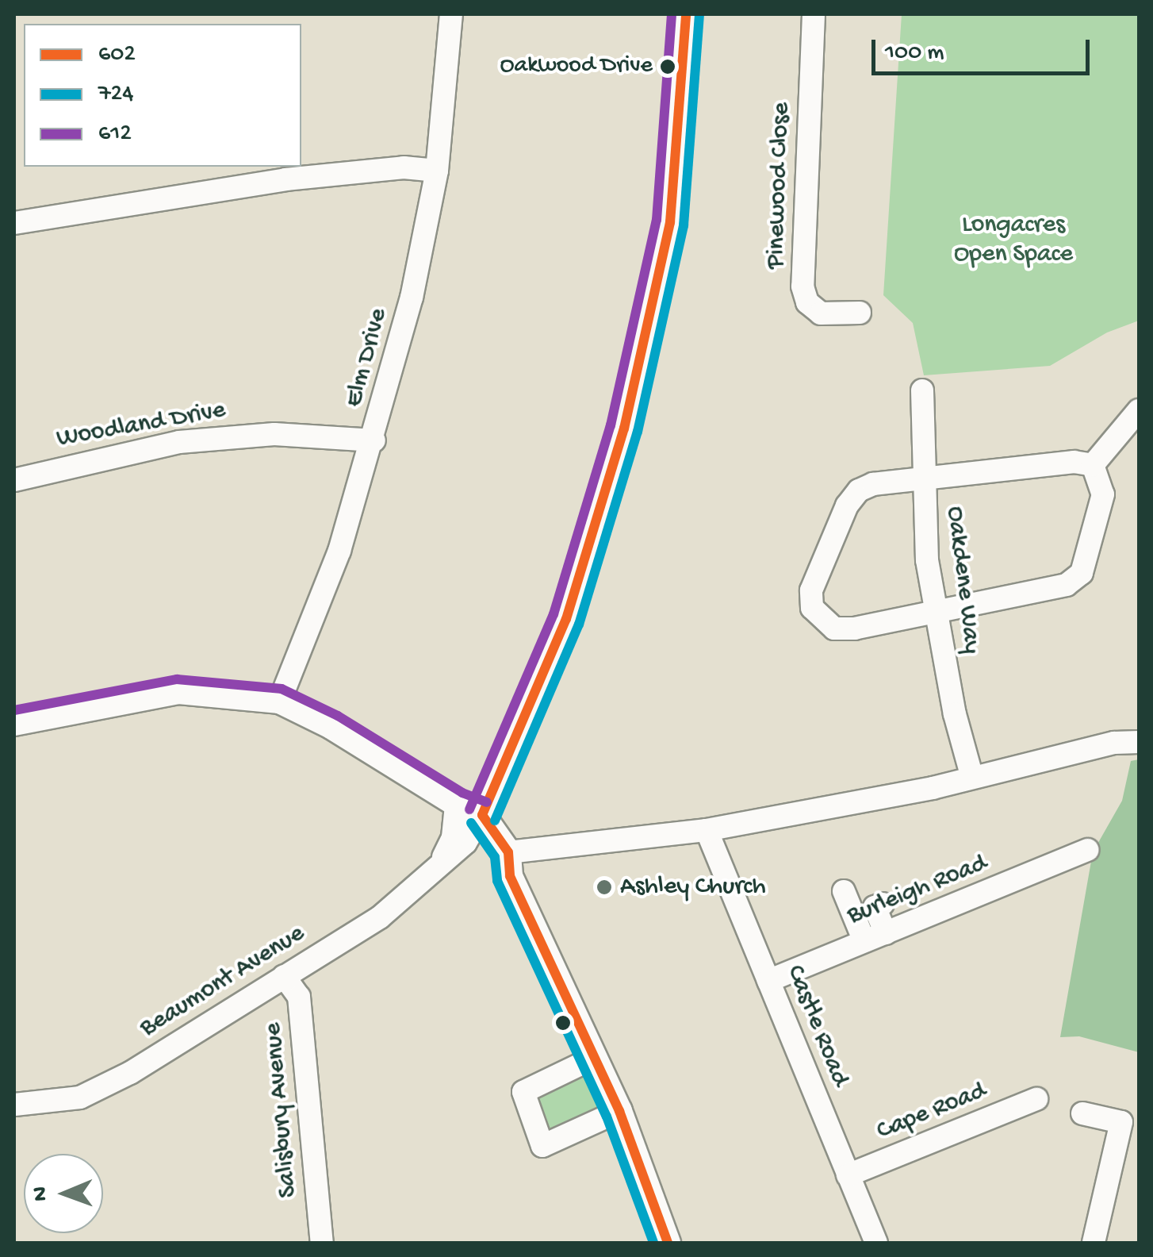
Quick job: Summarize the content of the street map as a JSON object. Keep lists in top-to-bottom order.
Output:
{
  "streets": {
    "street": [
      "Pinewood Close",
      "Elm Drive",
      "Woodland Drive",
      "Oakdene Way",
      "Burleigh Road",
      "Beaumont Avenue",
      "Castle Road",
      "Salisbury Avenue",
      "Cape Road"
    ]
  },
  "crossings": [
    ["Elm Drive", "Woodland Drive"],
    ["Burleigh Road", "Castle Road"],
    ["Beaumont Avenue", "Salisbury Avenue"],
    ["Castle Road", "Cape Road"]
  ],
  "parks": ["Longacres Open Space"],
  "places": ["Oakwood Drive", "Ashley Church"],
  "lines": ["transit line 602", "transit line 612", "transit line 724"],
  "legend": ["602", "724", "612"],
  "scale_bar": "100 m",
  "north": "left"
}
